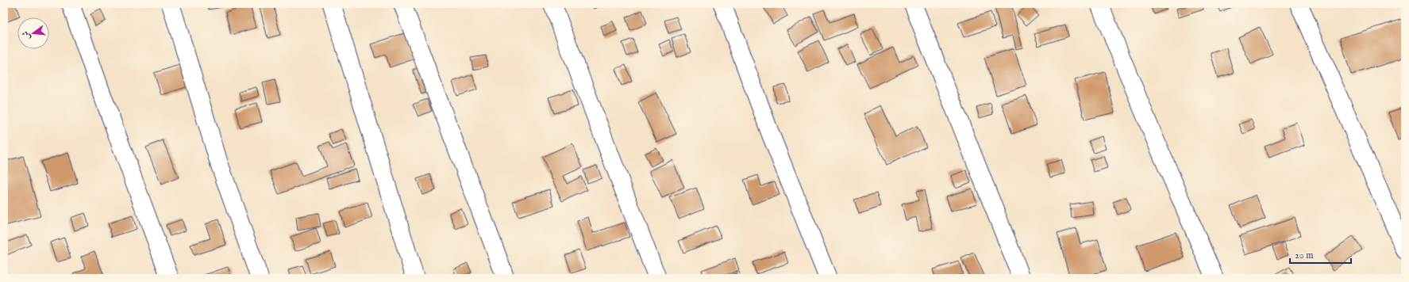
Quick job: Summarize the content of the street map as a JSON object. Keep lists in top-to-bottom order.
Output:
{
  "scale_bar": "20 m",
  "north": "left"
}
